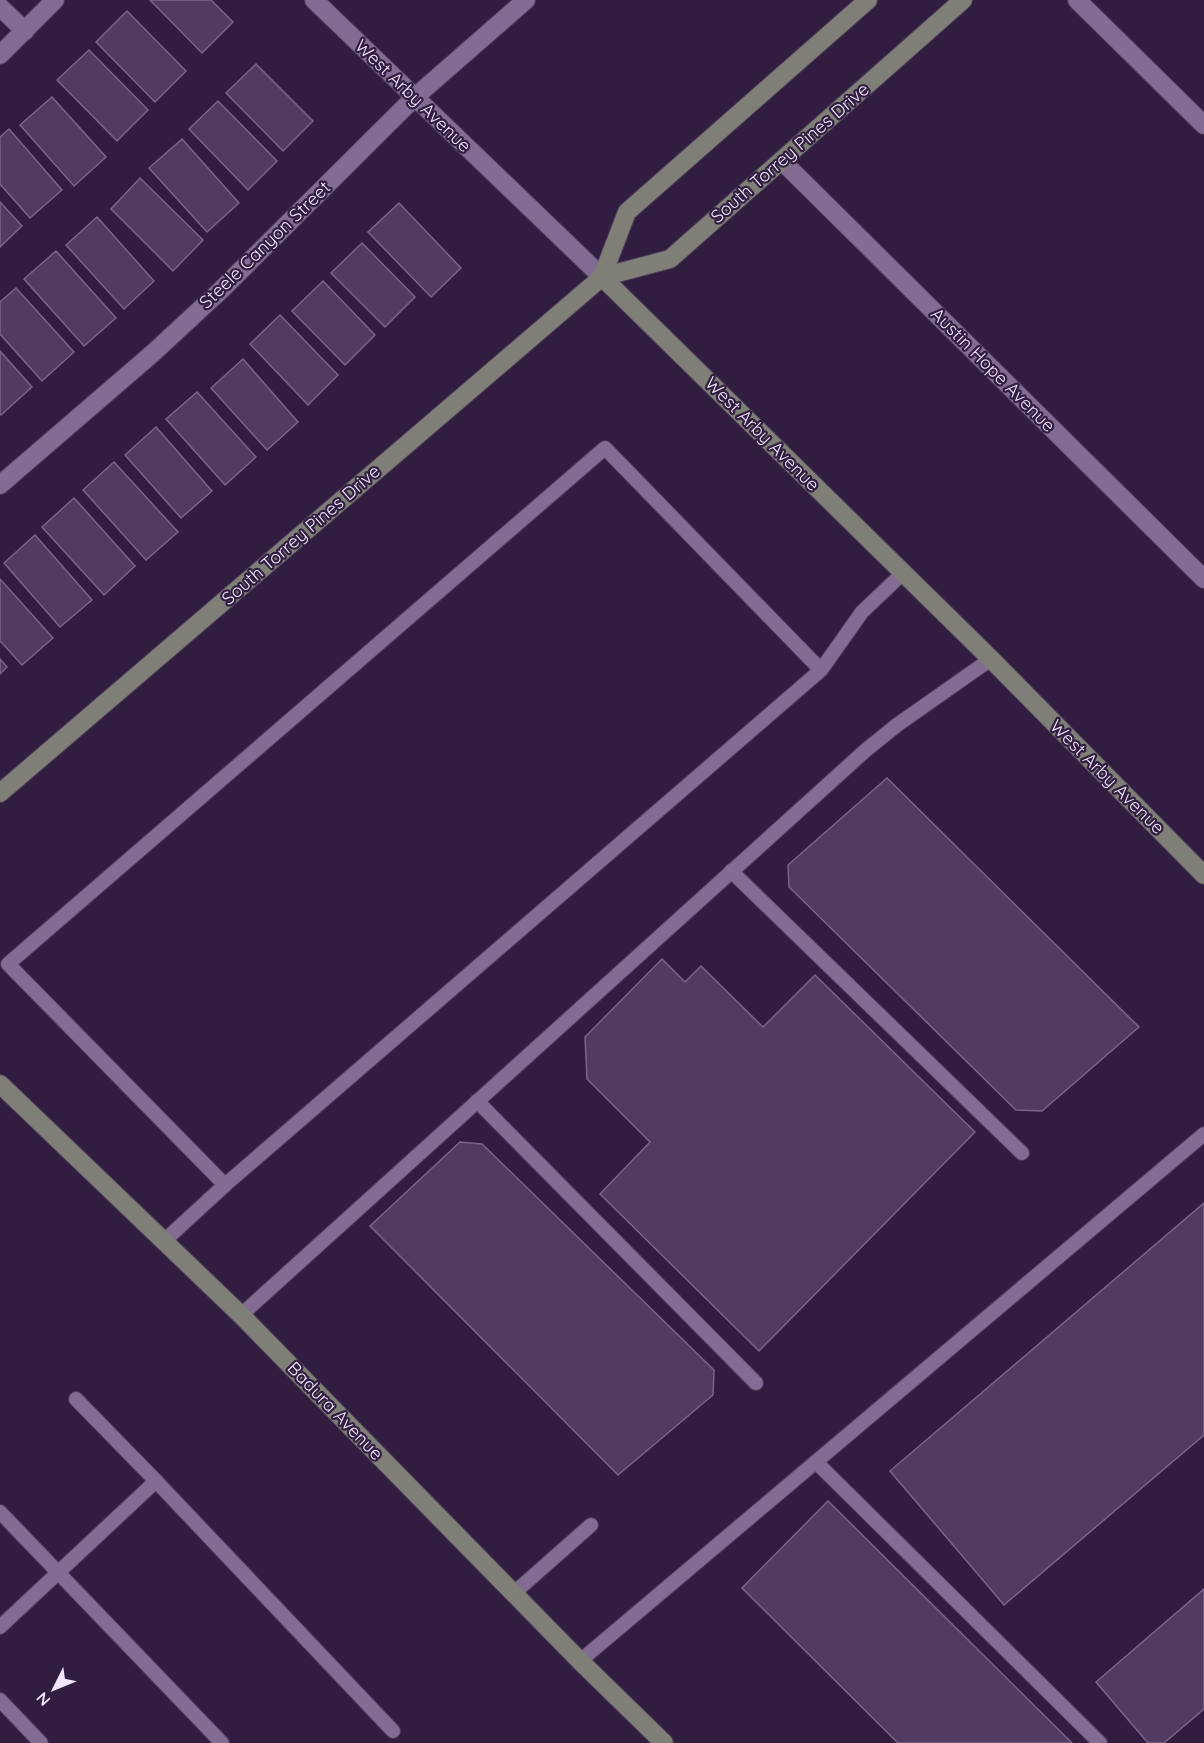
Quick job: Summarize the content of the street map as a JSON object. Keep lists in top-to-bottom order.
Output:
{
  "streets": {
    "street": [
      "West Arby Avenue",
      "South Torrey Pines Drive",
      "Steele Canyon Street",
      "Austin Hope Avenue",
      "Badura Avenue"
    ]
  },
  "crossings": [
    ["West Arby Avenue", "South Torrey Pines Drive"],
    ["West Arby Avenue", "Steele Canyon Street"],
    ["South Torrey Pines Drive", "Austin Hope Avenue"]
  ],
  "north": "bottom left"
}
